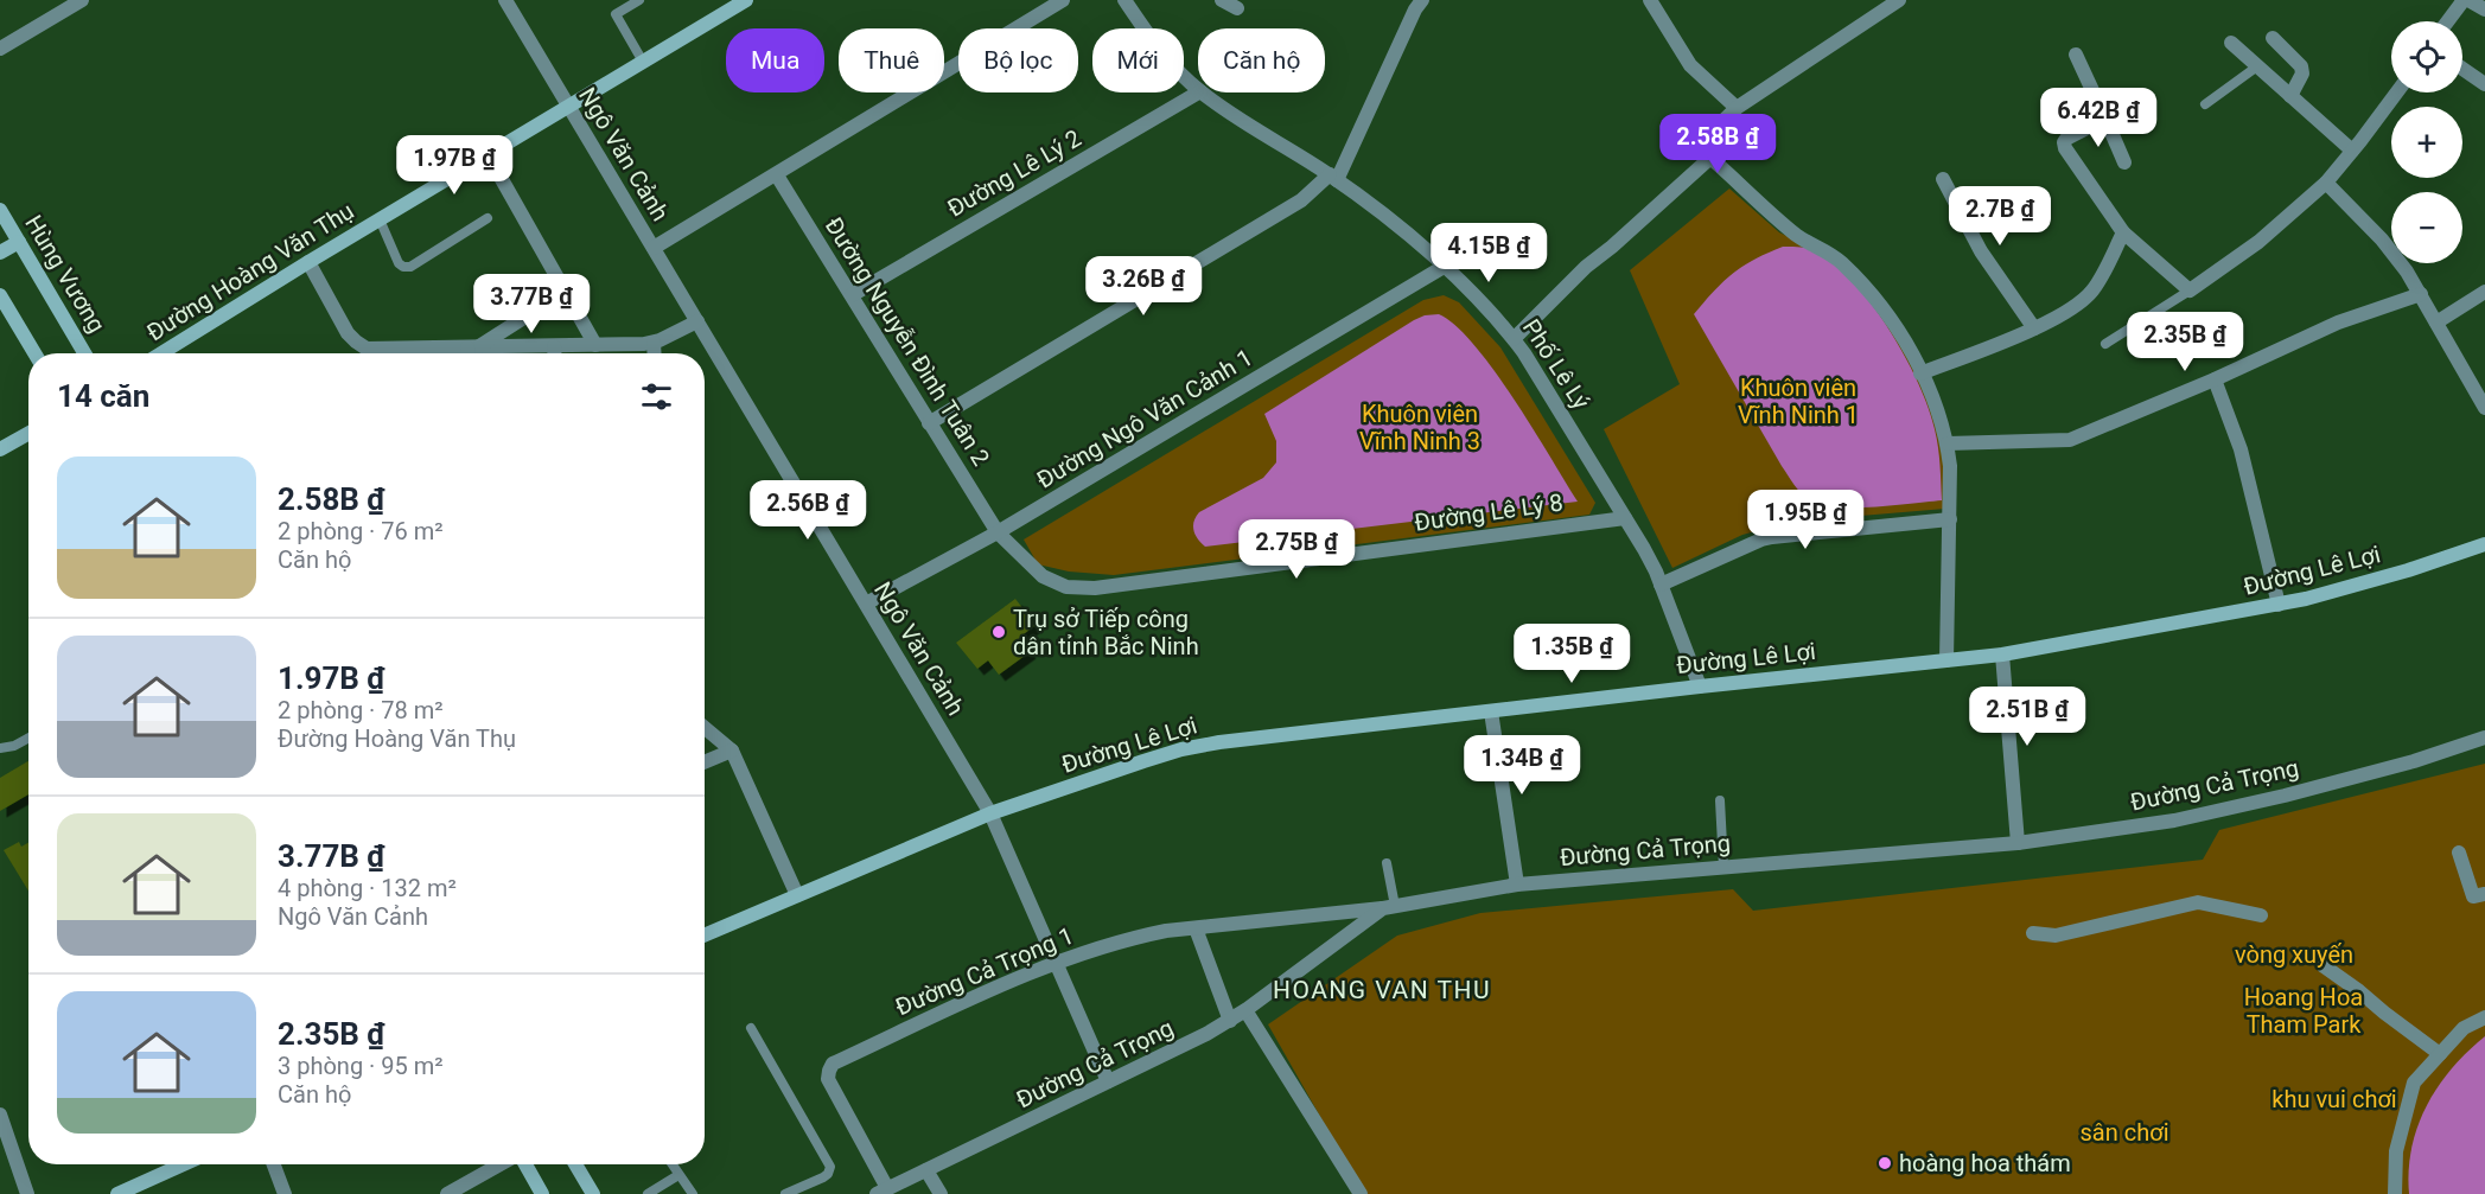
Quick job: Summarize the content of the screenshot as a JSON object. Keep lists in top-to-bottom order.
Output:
{
  "streets": {
    "main road": ["Đường Hoàng Văn Thụ", "Hùng Vương", "Đường Lê Lợi"],
    "street": [
      "Ngô Văn Cảnh",
      "Đường Lê Lý 2",
      "Đường Nguyễn Đình Tuân 2",
      "Phố Lê Lý",
      "Đường Ngô Văn Cảnh 1",
      "Đường Lê Lý 8",
      "Đường Cả Trọng",
      "Đường Cả Trọng 1"
    ]
  },
  "crossings": [
    ["Ngô Văn Cảnh", "Đường Hoàng Văn Thụ"],
    ["Ngô Văn Cảnh", "Đường Ngô Văn Cảnh 1"],
    ["Ngô Văn Cảnh", "Đường Lê Lợi"],
    ["Ngô Văn Cảnh", "Đường Cả Trọng"],
    ["Ngô Văn Cảnh", "Đường Cả Trọng 1"],
    ["Đường Lê Lý 2", "Đường Nguyễn Đình Tuân 2"],
    ["Đường Nguyễn Đình Tuân 2", "Đường Ngô Văn Cảnh 1"],
    ["Đường Nguyễn Đình Tuân 2", "Đường Lê Lý 8"],
    ["Phố Lê Lý", "Đường Ngô Văn Cảnh 1"],
    ["Phố Lê Lý", "Đường Lê Lý 8"],
    ["Phố Lê Lý", "Đường Lê Lợi"],
    ["Đường Ngô Văn Cảnh 1", "Đường Lê Lý 8"],
    ["Đường Cả Trọng", "Đường Cả Trọng 1"]
  ],
  "districts": ["HOANG VAN THU"],
  "parks": [
    "Khuôn viên Vĩnh Ninh 1",
    "Khuôn viên Vĩnh Ninh 3",
    "vòng xuyến",
    "Hoang Hoa Tham Park",
    "khu vui chơi",
    "sân chơi"
  ],
  "places": ["Trụ sở Tiếp công dân tỉnh Bắc Ninh", "hoàng hoa thám"],
  "page": {
    "map_buttons": ["+", "−"],
    "chip": [
      "Mua",
      "Thuê",
      "Bộ lọc",
      "Mới",
      "Căn hộ"
    ],
    "price": [
      "6.42B ₫",
      "2.58B ₫",
      "1.97B ₫",
      "2.7B ₫",
      "4.15B ₫",
      "3.26B ₫",
      "3.77B ₫",
      "2.35B ₫",
      "2.56B ₫",
      "1.95B ₫",
      "2.75B ₫",
      "1.35B ₫",
      "2.51B ₫",
      "1.34B ₫"
    ],
    "heading": "14 căn",
    "list": [
      {
        "name": "2.58B ₫",
        "note": "2 phòng · 76 m² · Căn hộ"
      },
      {
        "name": "1.97B ₫",
        "note": "2 phòng · 78 m² · Đường Hoàng Văn Thụ"
      },
      {
        "name": "3.77B ₫",
        "note": "4 phòng · 132 m² · Ngô Văn Cảnh"
      },
      {
        "name": "2.35B ₫",
        "note": "3 phòng · 95 m² · Căn hộ"
      }
    ]
  }
}
